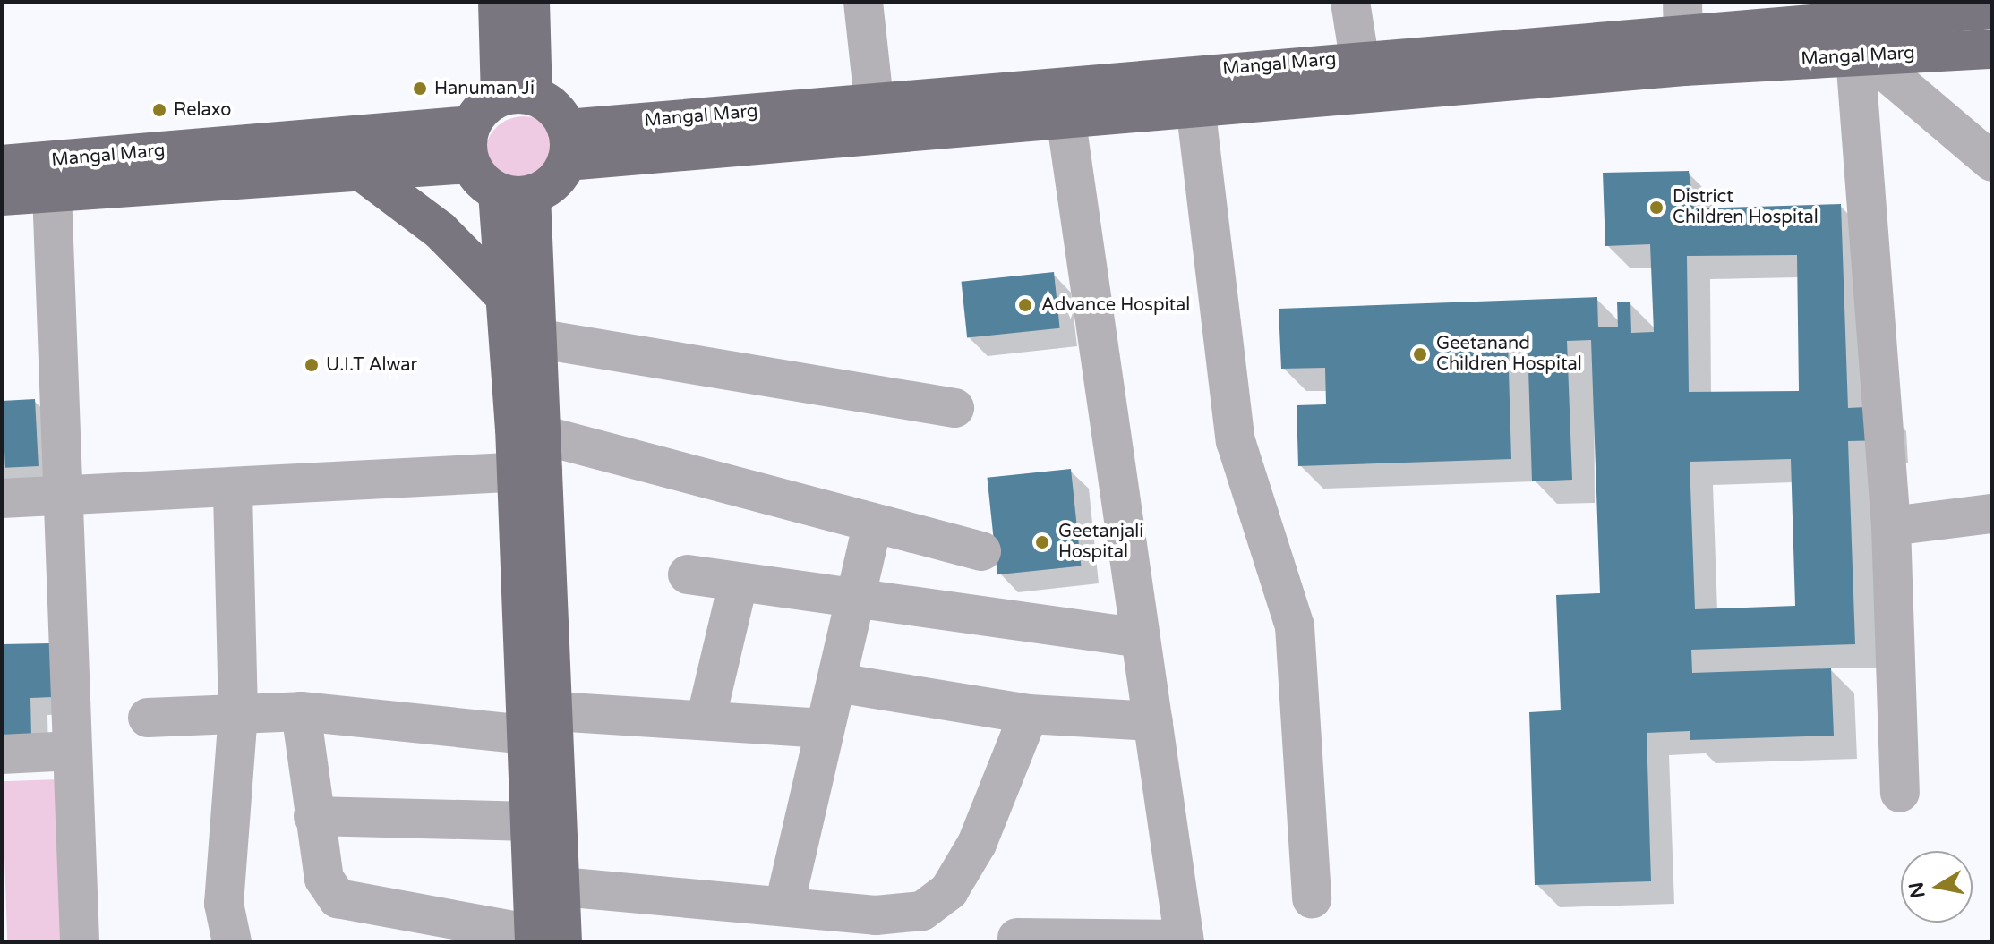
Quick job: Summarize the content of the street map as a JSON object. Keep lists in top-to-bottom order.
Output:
{
  "streets": {
    "main road": ["Mangal Marg"]
  },
  "places": [
    "Hanuman Ji",
    "Relaxo",
    "District Children Hospital",
    "Advance Hospital",
    "Geetanand Children Hospital",
    "U.I.T Alwar",
    "Geetanjali Hospital"
  ],
  "north": "left"
}
